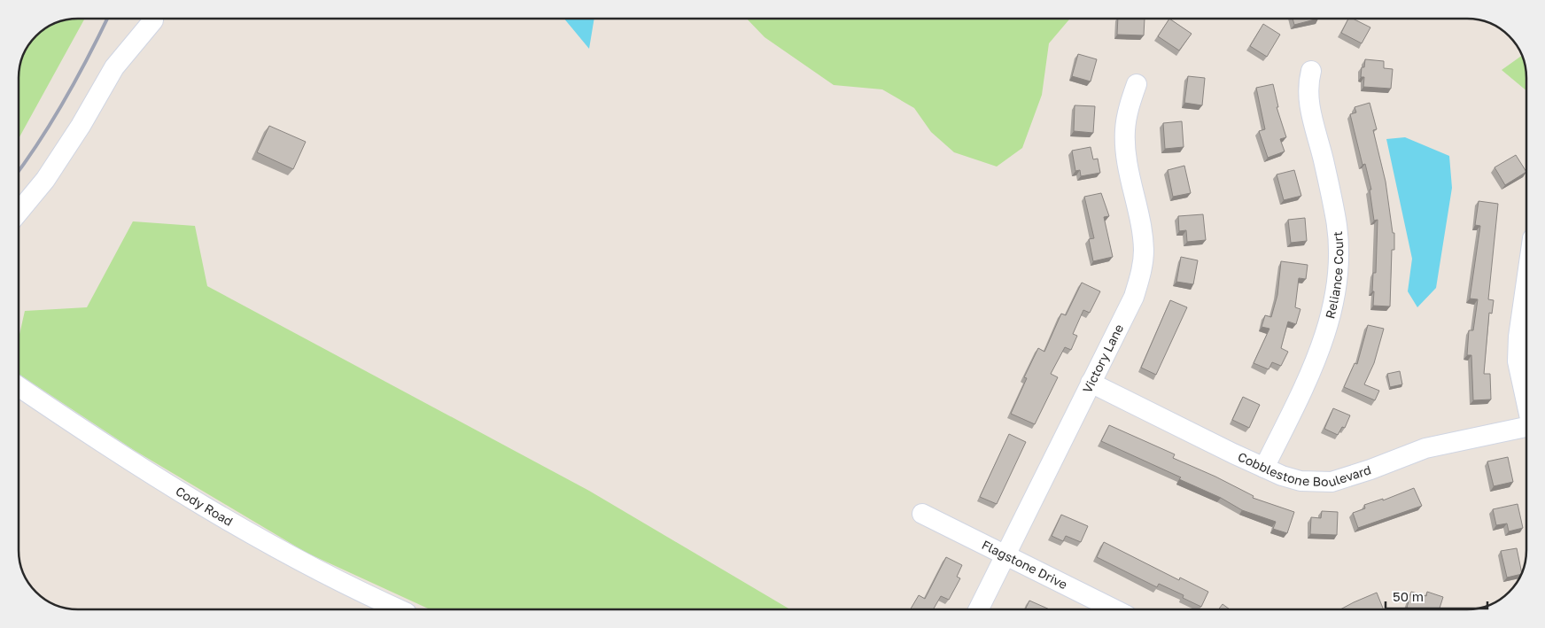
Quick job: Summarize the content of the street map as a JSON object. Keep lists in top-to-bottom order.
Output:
{
  "streets": {
    "street": [
      "Reliance Court",
      "Victory Lane",
      "Cobblestone Boulevard",
      "Cody Road",
      "Flagstone Drive"
    ]
  },
  "crossings": [
    ["Reliance Court", "Cobblestone Boulevard"],
    ["Victory Lane", "Cobblestone Boulevard"],
    ["Victory Lane", "Flagstone Drive"]
  ],
  "scale_bar": "50 m"
}
